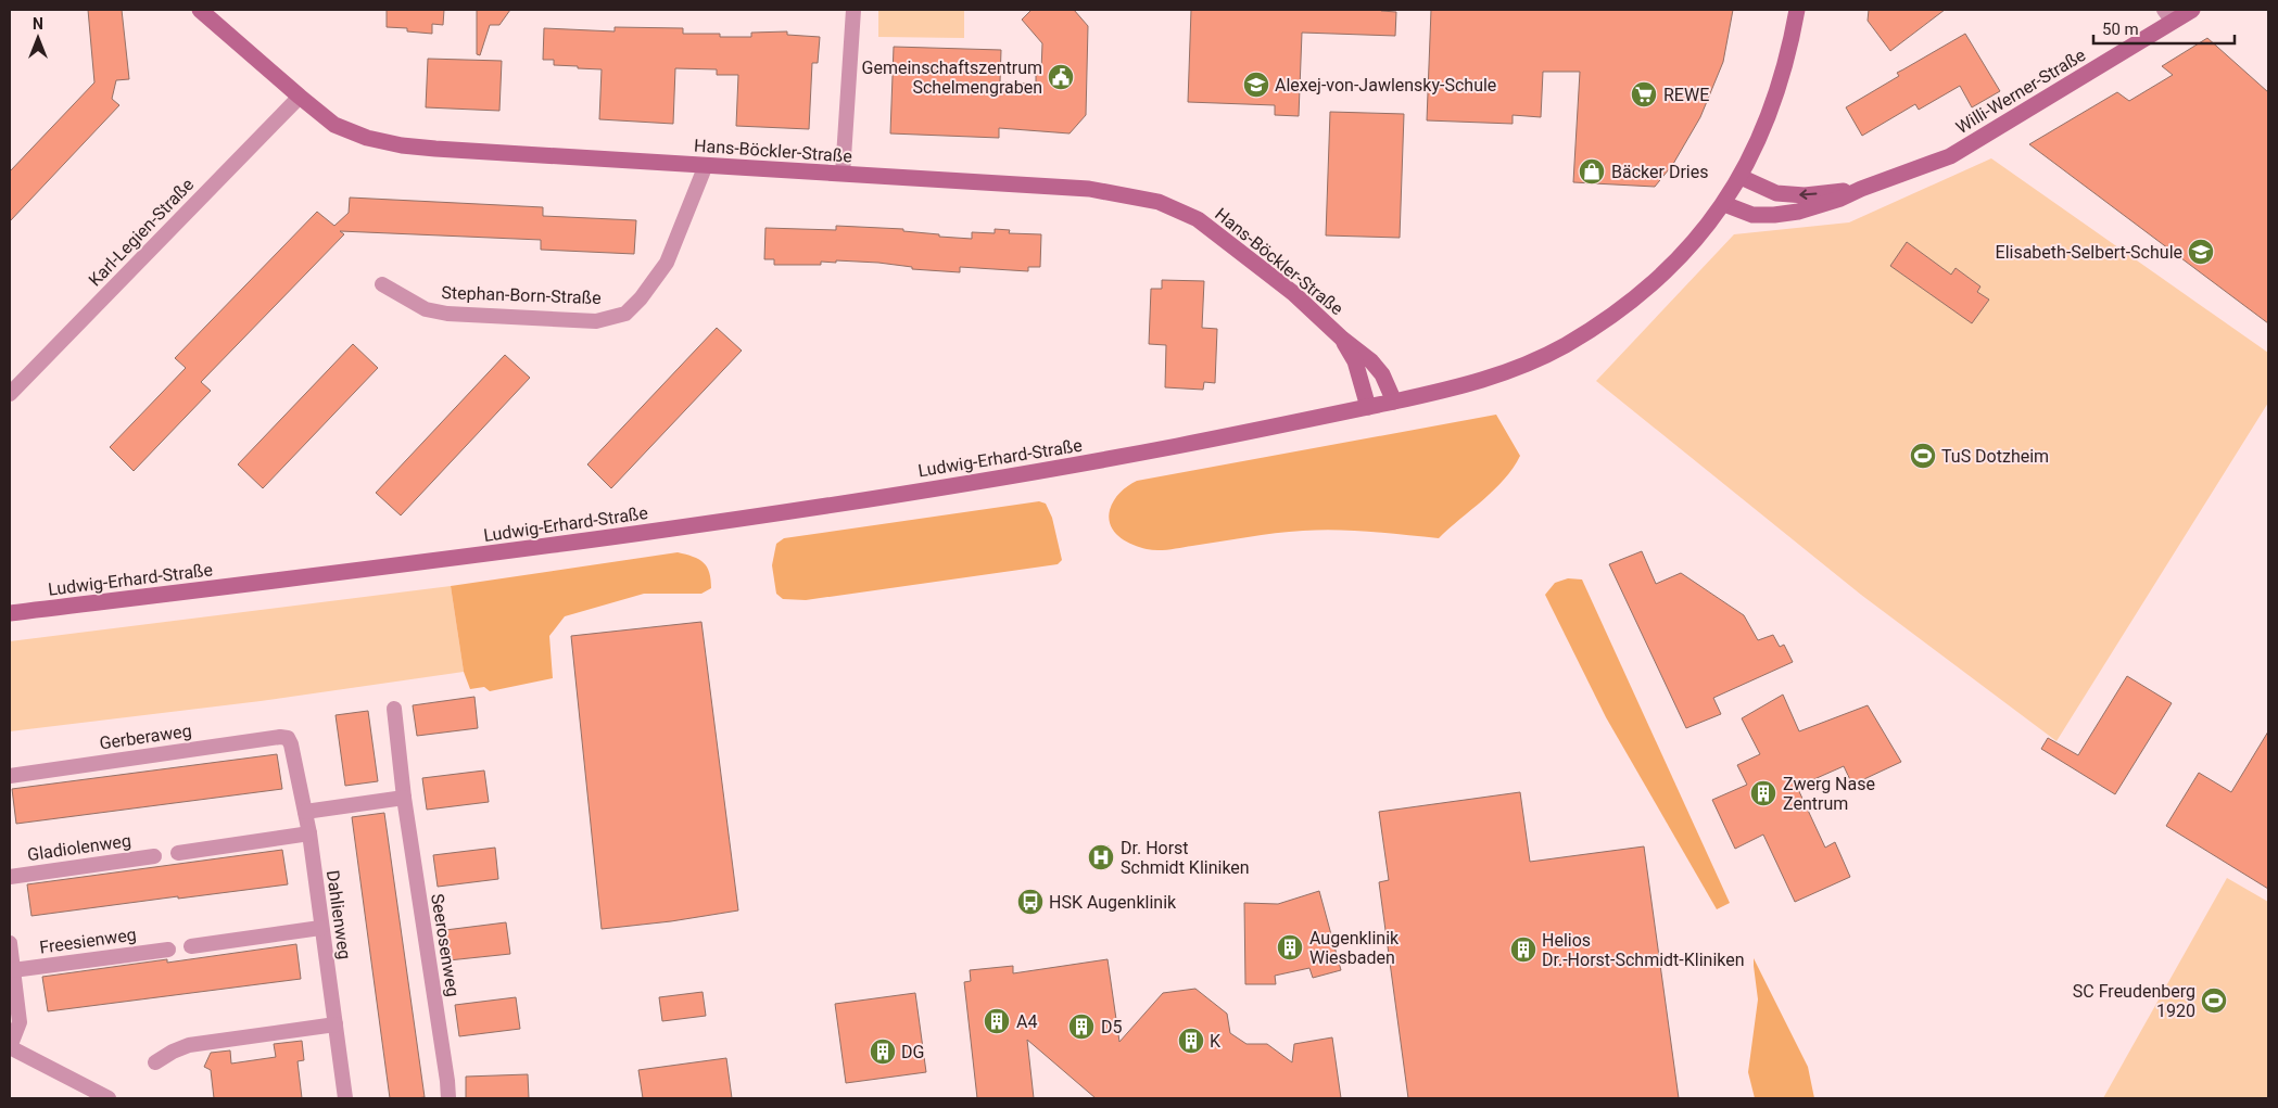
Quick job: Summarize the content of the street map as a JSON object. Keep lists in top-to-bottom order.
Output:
{
  "streets": {
    "street": [
      "Willi-Werner-Straße",
      "Hans-Böckler-Straße",
      "Karl-Legien-Straße",
      "Stephan-Born-Straße",
      "Ludwig-Erhard-Straße",
      "Gerberaweg",
      "Gladiolenweg",
      "Dahlienweg",
      "Freesienweg",
      "Seerosenweg"
    ]
  },
  "crossings": [
    ["Willi-Werner-Straße", "Ludwig-Erhard-Straße"],
    ["Hans-Böckler-Straße", "Karl-Legien-Straße"],
    ["Hans-Böckler-Straße", "Stephan-Born-Straße"],
    ["Hans-Böckler-Straße", "Ludwig-Erhard-Straße"],
    ["Gerberaweg", "Dahlienweg"]
  ],
  "places": {
    "public building": ["Gemeinschaftszentrum Schelmengraben"],
    "school or university": ["Alexej-von-Jawlensky-Schule", "Elisabeth-Selbert-Schule"],
    "supermarket": ["REWE"],
    "shop": ["Bäcker Dries"],
    "sports": ["TuS Dotzheim", "SC Freudenberg 1920"],
    "building": [
      "Zwerg Nase Zentrum",
      "Augenklinik Wiesbaden",
      "Helios Dr.-Horst-Schmidt-Kliniken",
      "A4",
      "D5",
      "K",
      "DG"
    ],
    "hospital": ["Dr. Horst Schmidt Kliniken"],
    "bus stop": ["HSK Augenklinik"]
  },
  "scale_bar": "50 m",
  "north": "top"
}
